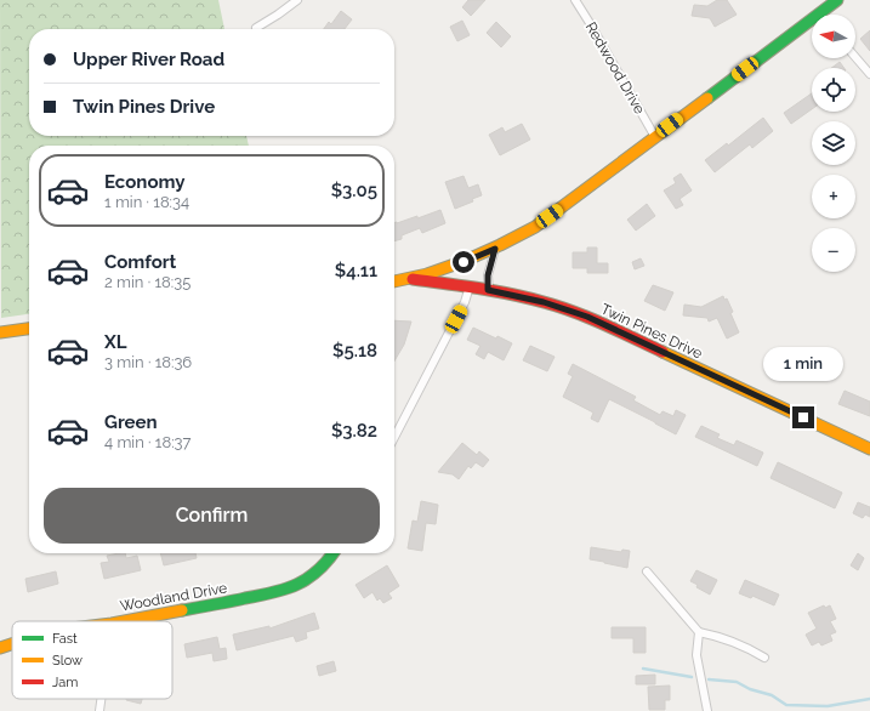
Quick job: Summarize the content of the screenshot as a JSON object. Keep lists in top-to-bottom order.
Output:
{
  "streets": {
    "street": ["Redwood Drive", "Twin Pines Drive", "Woodland Drive"]
  },
  "legend": ["Fast", "Slow", "Jam"],
  "north": "left",
  "page": {
    "map_buttons": ["+", "−"],
    "banner": ["Upper River Road", "Twin Pines Drive"],
    "list": [
      {
        "name": "Economy",
        "note": "1 min · 18:34",
        "value": "$3.05"
      },
      {
        "name": "Comfort",
        "note": "2 min · 18:35",
        "value": "$4.11"
      },
      {
        "name": "XL",
        "note": "3 min · 18:36",
        "value": "$5.18"
      },
      {
        "name": "Green",
        "note": "4 min · 18:37",
        "value": "$3.82"
      }
    ],
    "bubble": "1 min",
    "buttons": "Confirm"
  }
}
